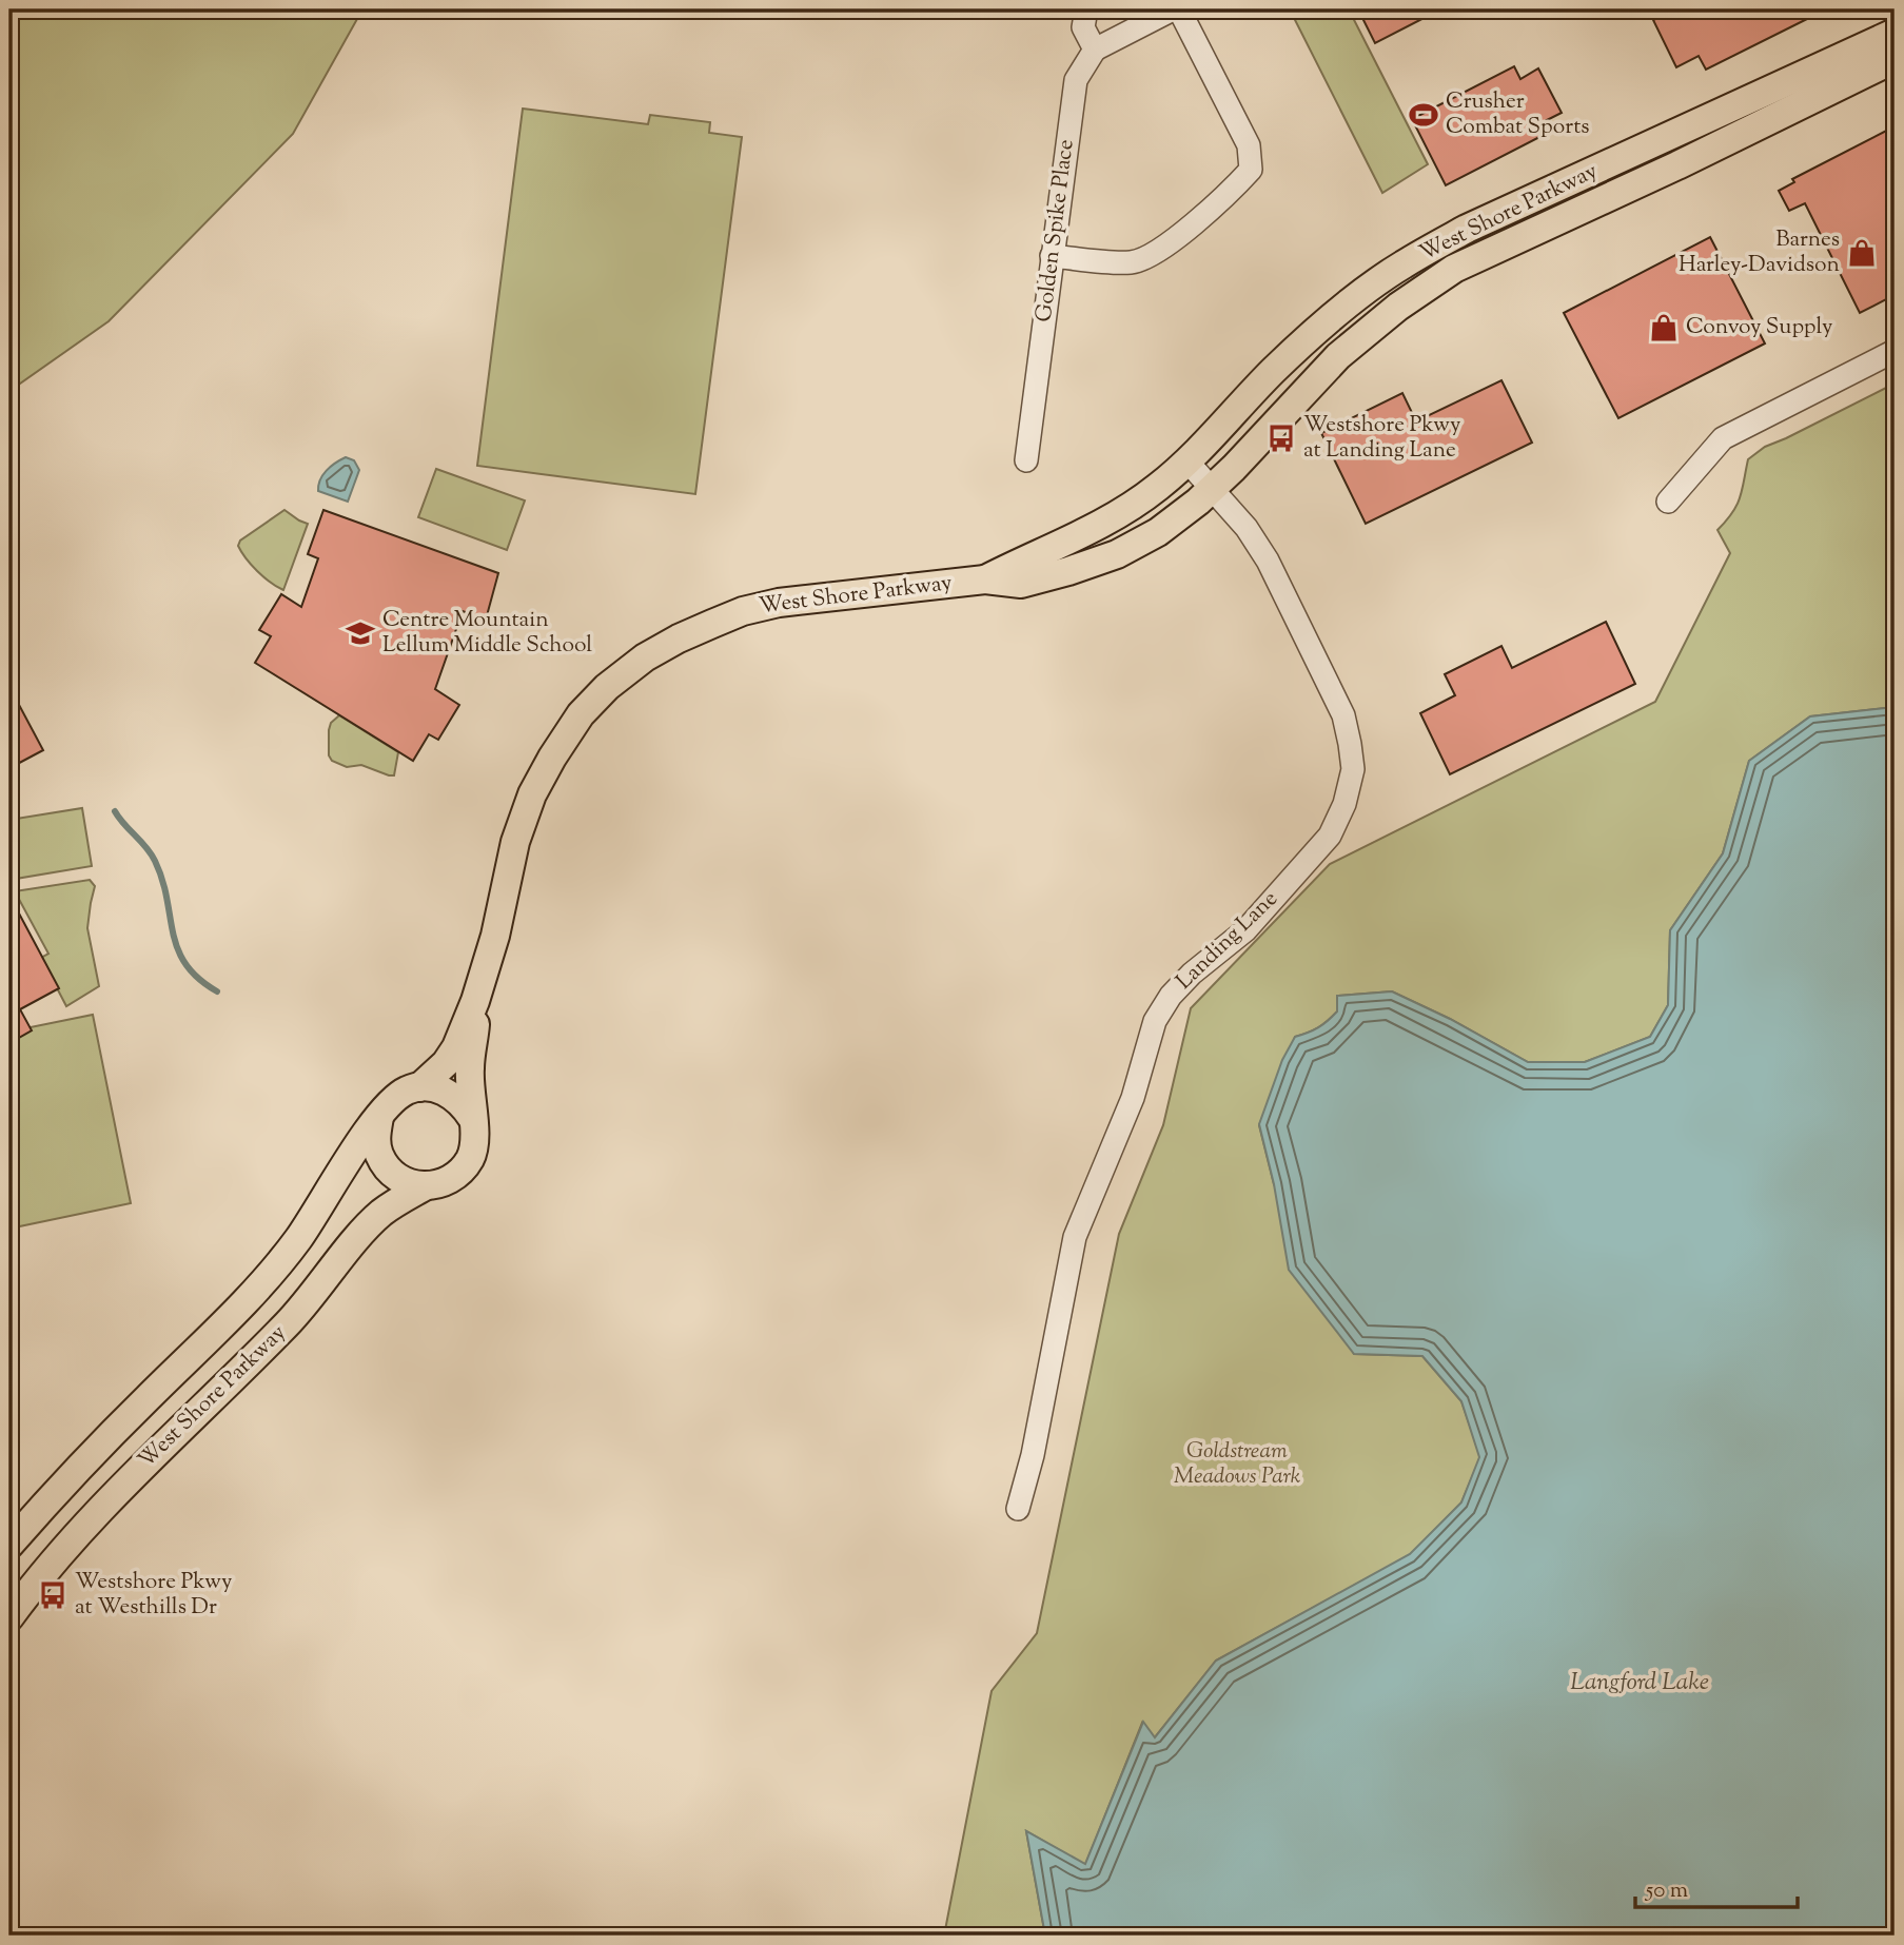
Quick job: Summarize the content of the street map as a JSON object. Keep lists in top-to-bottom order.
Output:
{
  "streets": {
    "main road": ["West Shore Parkway"],
    "street": ["Golden Spike Place", "Landing Lane"]
  },
  "crossings": [
    ["West Shore Parkway", "Landing Lane"]
  ],
  "water": ["Langford Lake"],
  "parks": ["Goldstream Meadows Park"],
  "places": {
    "sports": ["Crusher Combat Sports"],
    "shop": ["Barnes Harley-Davidson", "Convoy Supply"],
    "bus stop": ["Westshore Pkwy at Landing Lane", "Westshore Pkwy at Westhills Dr"],
    "school or university": ["Centre Mountain Lellum Middle School"]
  },
  "scale_bar": "50 m"
}
